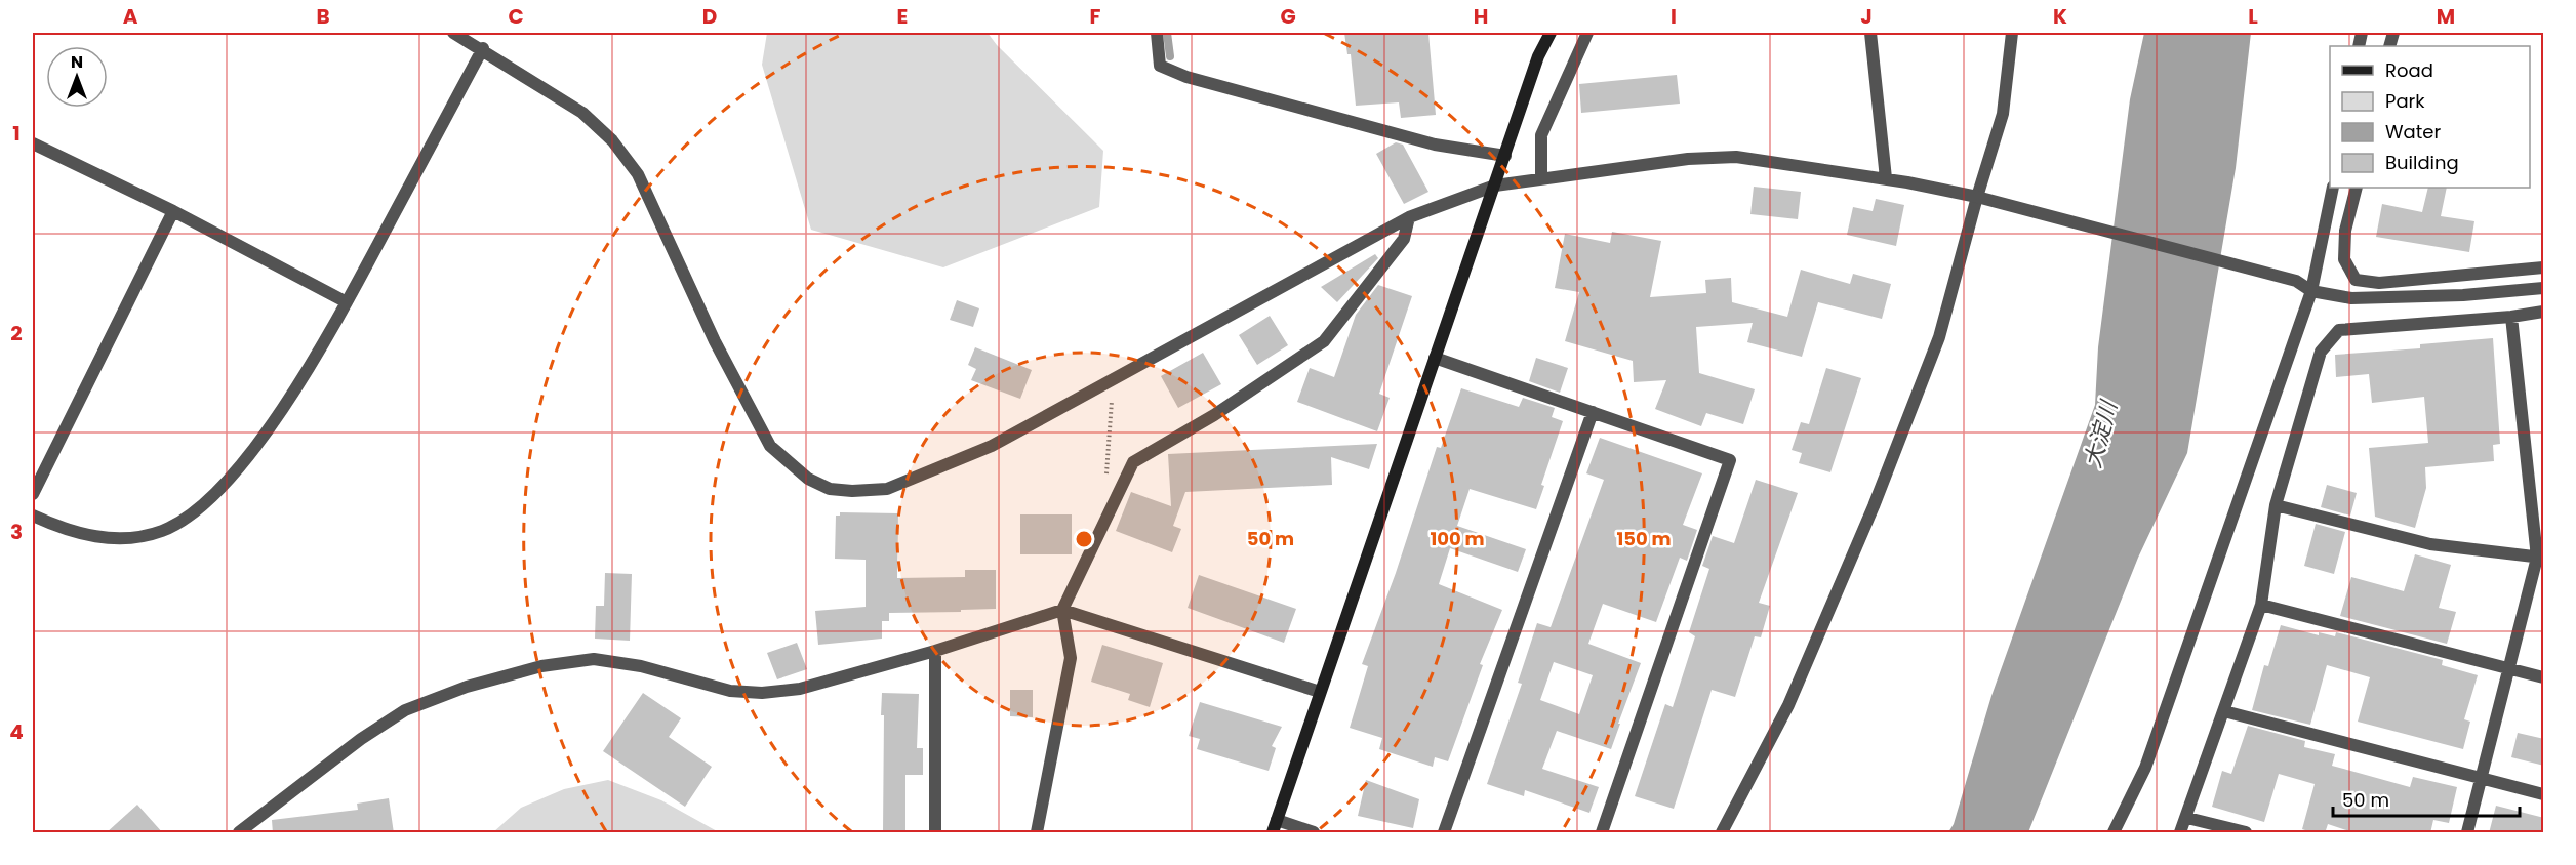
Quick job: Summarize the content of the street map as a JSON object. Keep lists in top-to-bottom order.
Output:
{
  "water": ["大淀川"],
  "legend": [
    "Road",
    "Park",
    "Water",
    "Building"
  ],
  "scale_bar": "50 m",
  "north": "top",
  "grid": {
    "columns": [
      "A",
      "B",
      "C",
      "D",
      "E",
      "F",
      "G",
      "H",
      "I",
      "J",
      "K",
      "L",
      "M"
    ],
    "rows": [
      "1",
      "2",
      "3",
      "4"
    ]
  },
  "rings": ["50 m", "100 m", "150 m"]
}
